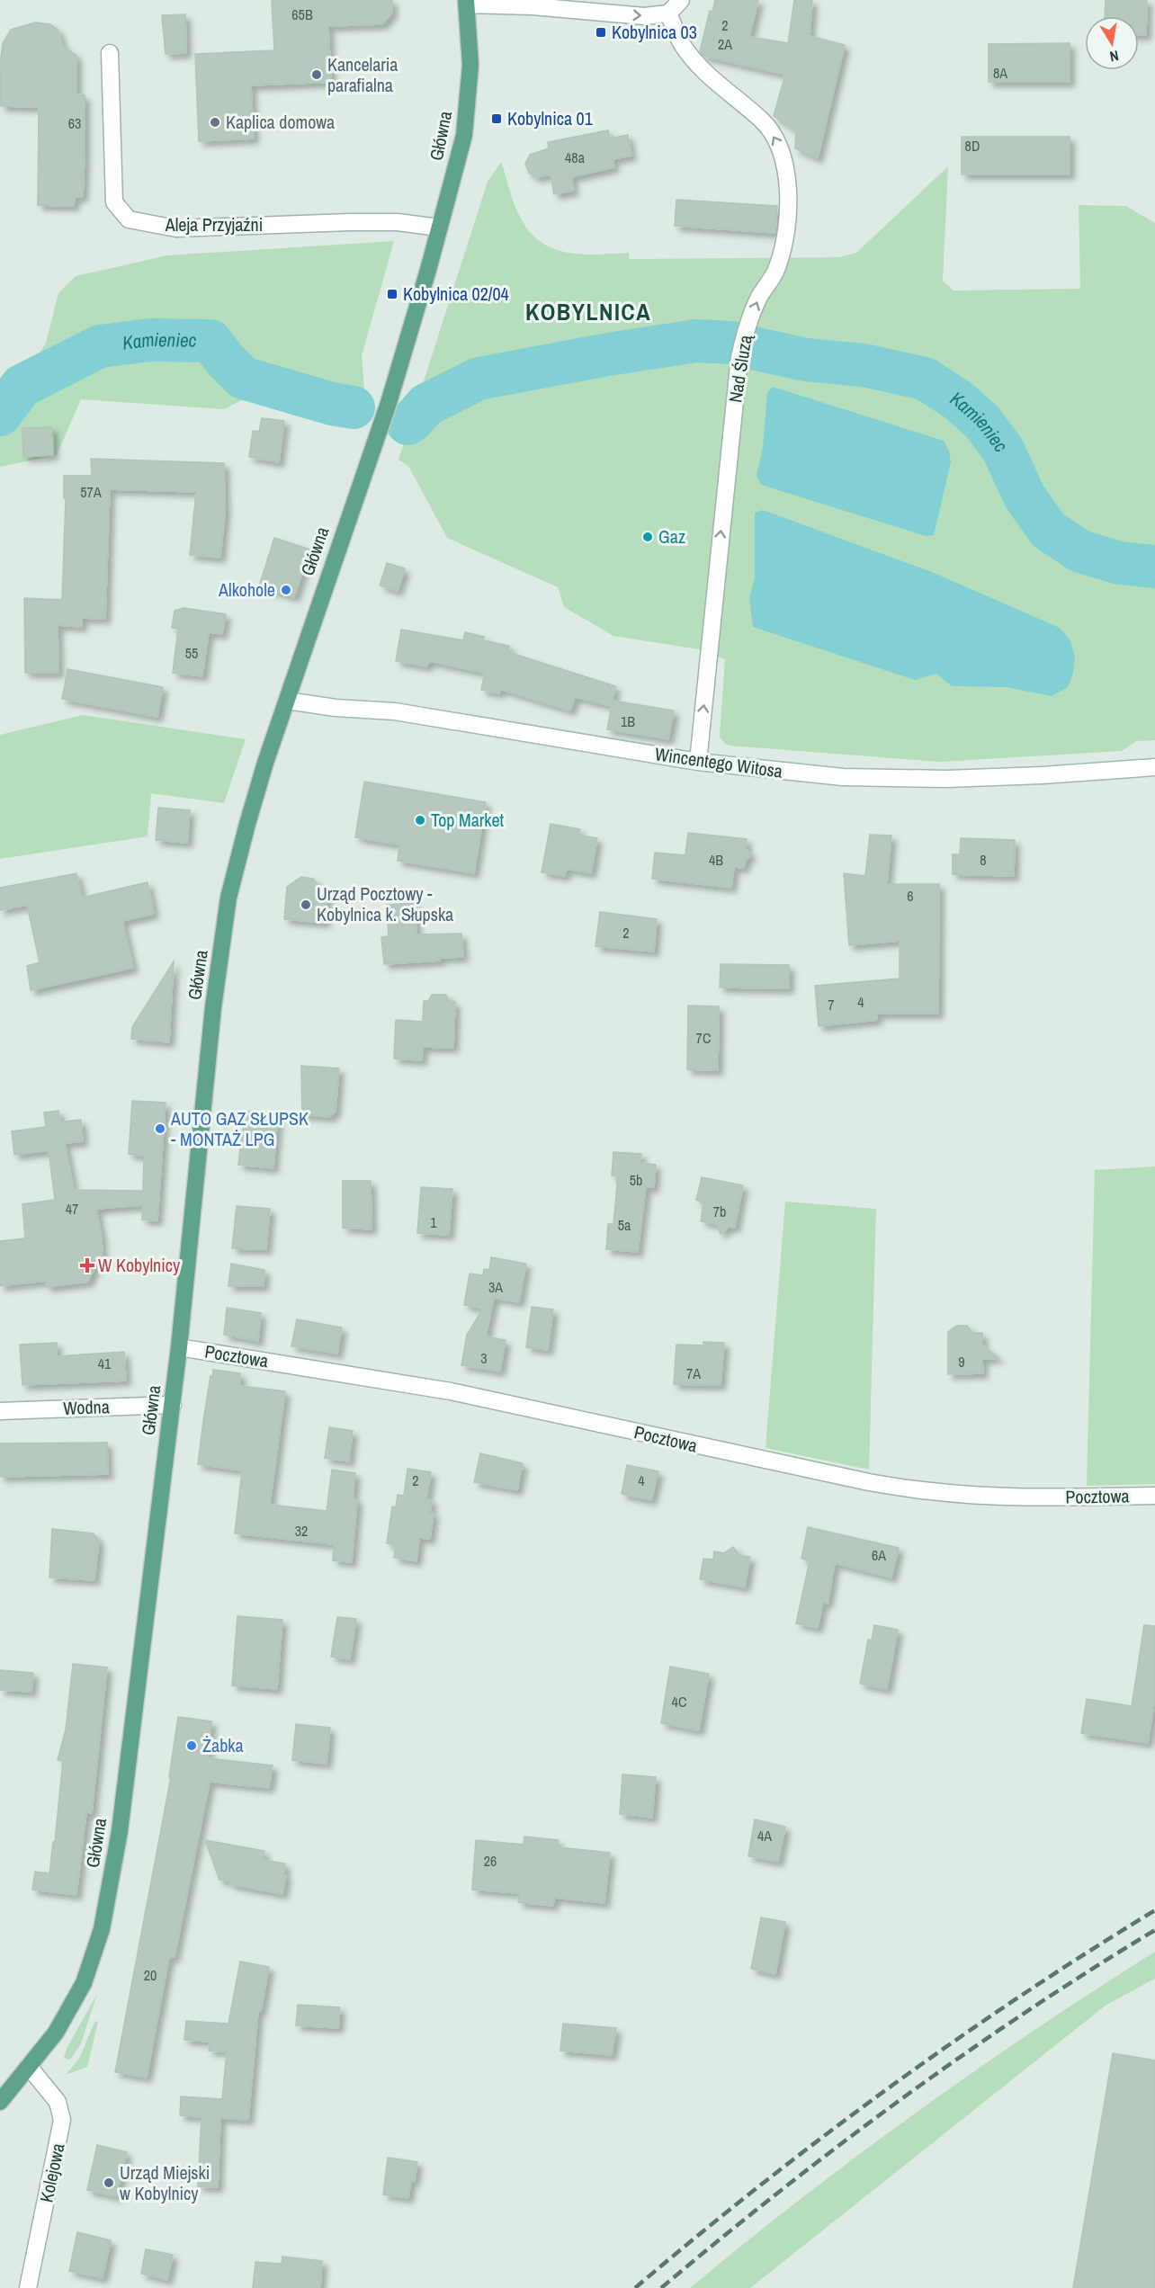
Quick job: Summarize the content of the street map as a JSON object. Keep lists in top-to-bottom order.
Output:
{
  "streets": {
    "main road": ["Główna"],
    "street": [
      "Aleja Przyjaźni",
      "Nad Śluzą",
      "Wincentego Witosa",
      "Pocztowa",
      "Wodna",
      "Kolejowa"
    ]
  },
  "crossings": [
    ["Główna", "Aleja Przyjaźni"],
    ["Główna", "Wincentego Witosa"],
    ["Główna", "Pocztowa"],
    ["Główna", "Wodna"],
    ["Główna", "Kolejowa"],
    ["Nad Śluzą", "Wincentego Witosa"]
  ],
  "one_way": ["Nad Śluzą"],
  "districts": ["KOBYLNICA"],
  "water": ["Kamieniec"],
  "places": {
    "transit": ["Kobylnica 03", "Kobylnica 01", "Kobylnica 02/04"],
    "other": [
      "Kancelaria parafialna",
      "Kaplica domowa",
      "Gaz",
      "Alkohole",
      "Top Market",
      "Urząd Pocztowy - Kobylnica k. Słupska",
      "AUTO GAZ SŁUPSK - MONTAŻ LPG",
      "Żabka",
      "Urząd Miejski w Kobylnicy"
    ],
    "health": ["W Kobylnicy"]
  },
  "house_numbers": [
    "65B",
    "2",
    "2A",
    "8A",
    "63",
    "8D",
    "48a",
    "57A",
    "55",
    "1B",
    "4B",
    "8",
    "6",
    "2",
    "4",
    "7",
    "7C",
    "5b",
    "47",
    "7b",
    "1",
    "5a",
    "3A",
    "3",
    "9",
    "41",
    "7A",
    "2",
    "4",
    "32",
    "6A",
    "4C",
    "4A",
    "26",
    "20"
  ],
  "north": "bottom"
}
